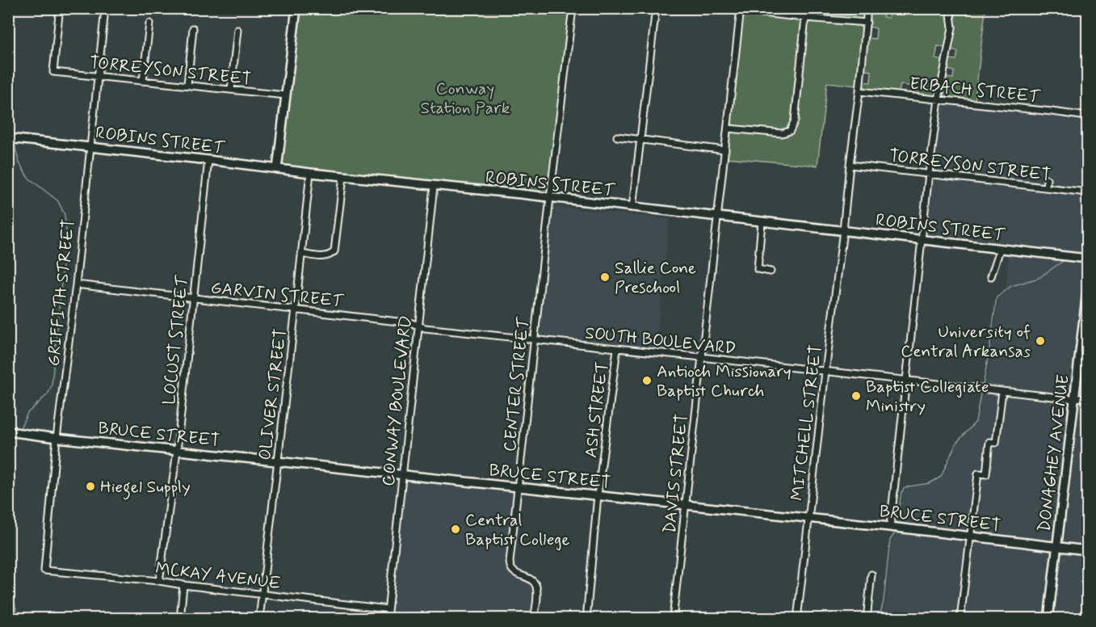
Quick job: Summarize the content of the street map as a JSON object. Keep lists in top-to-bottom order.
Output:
{
  "streets": {
    "street": [
      "TORREYSON STREET",
      "ERBACH STREET",
      "ROBINS STREET",
      "GRIFFITH STREET",
      "GARVIN STREET",
      "LOCUST STREET",
      "SOUTH BOULEVARD",
      "CENTER STREET",
      "OLIVER STREET",
      "CONWAY BOULEVARD",
      "ASH STREET",
      "MITCHELL STREET",
      "BRUCE STREET",
      "DONAGHEY AVENUE",
      "DAVIS STREET",
      "MCKAY AVENUE"
    ]
  },
  "crossings": [
    ["TORREYSON STREET", "GRIFFITH STREET"],
    ["TORREYSON STREET", "MITCHELL STREET"],
    ["ERBACH STREET", "MITCHELL STREET"],
    ["ROBINS STREET", "GRIFFITH STREET"],
    ["ROBINS STREET", "LOCUST STREET"],
    ["ROBINS STREET", "CENTER STREET"],
    ["ROBINS STREET", "OLIVER STREET"],
    ["ROBINS STREET", "CONWAY BOULEVARD"],
    ["ROBINS STREET", "MITCHELL STREET"],
    ["ROBINS STREET", "DAVIS STREET"],
    ["GRIFFITH STREET", "GARVIN STREET"],
    ["GRIFFITH STREET", "BRUCE STREET"],
    ["GRIFFITH STREET", "MCKAY AVENUE"],
    ["GARVIN STREET", "LOCUST STREET"],
    ["GARVIN STREET", "SOUTH BOULEVARD"],
    ["GARVIN STREET", "OLIVER STREET"],
    ["GARVIN STREET", "CONWAY BOULEVARD"],
    ["LOCUST STREET", "BRUCE STREET"],
    ["LOCUST STREET", "MCKAY AVENUE"],
    ["SOUTH BOULEVARD", "CENTER STREET"],
    ["SOUTH BOULEVARD", "CONWAY BOULEVARD"],
    ["SOUTH BOULEVARD", "ASH STREET"],
    ["SOUTH BOULEVARD", "MITCHELL STREET"],
    ["SOUTH BOULEVARD", "DONAGHEY AVENUE"],
    ["SOUTH BOULEVARD", "DAVIS STREET"],
    ["CENTER STREET", "BRUCE STREET"],
    ["OLIVER STREET", "BRUCE STREET"],
    ["OLIVER STREET", "MCKAY AVENUE"],
    ["CONWAY BOULEVARD", "BRUCE STREET"],
    ["CONWAY BOULEVARD", "MCKAY AVENUE"],
    ["ASH STREET", "BRUCE STREET"],
    ["MITCHELL STREET", "BRUCE STREET"],
    ["BRUCE STREET", "DONAGHEY AVENUE"],
    ["BRUCE STREET", "DAVIS STREET"]
  ],
  "parks": ["Conway Station Park"],
  "places": [
    "Sallie Cone Preschool",
    "University of Central Arkansas",
    "Antioch Missionary Baptist Church",
    "Baptist Collegiate Ministry",
    "Hiegel Supply",
    "Central Baptist College"
  ]
}
